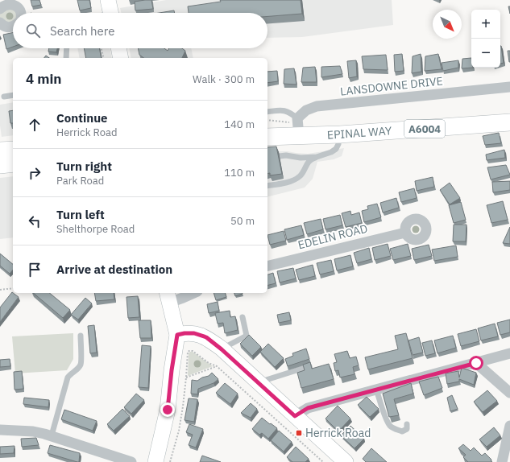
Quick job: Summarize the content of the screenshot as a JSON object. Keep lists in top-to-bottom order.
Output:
{
  "streets": {
    "main road": ["A6004", "EPINAL WAY"],
    "street": ["LANSDOWNE DRIVE", "EDELIN ROAD"]
  },
  "crossings": [
    ["LANSDOWNE DRIVE", "EPINAL WAY"]
  ],
  "places": {
    "transit": ["Herrick Road"]
  },
  "north": "bottom right",
  "page": {
    "map_buttons": ["+", "−"],
    "search": "Search here",
    "heading": ["4 min", "Walk · 300 m"],
    "list": [
      ["Continue", "Herrick Road", "140 m"],
      ["Turn right", "Park Road", "110 m"],
      ["Turn left", "Shelthorpe Road", "50 m"],
      "Arrive at destination"
    ]
  }
}
